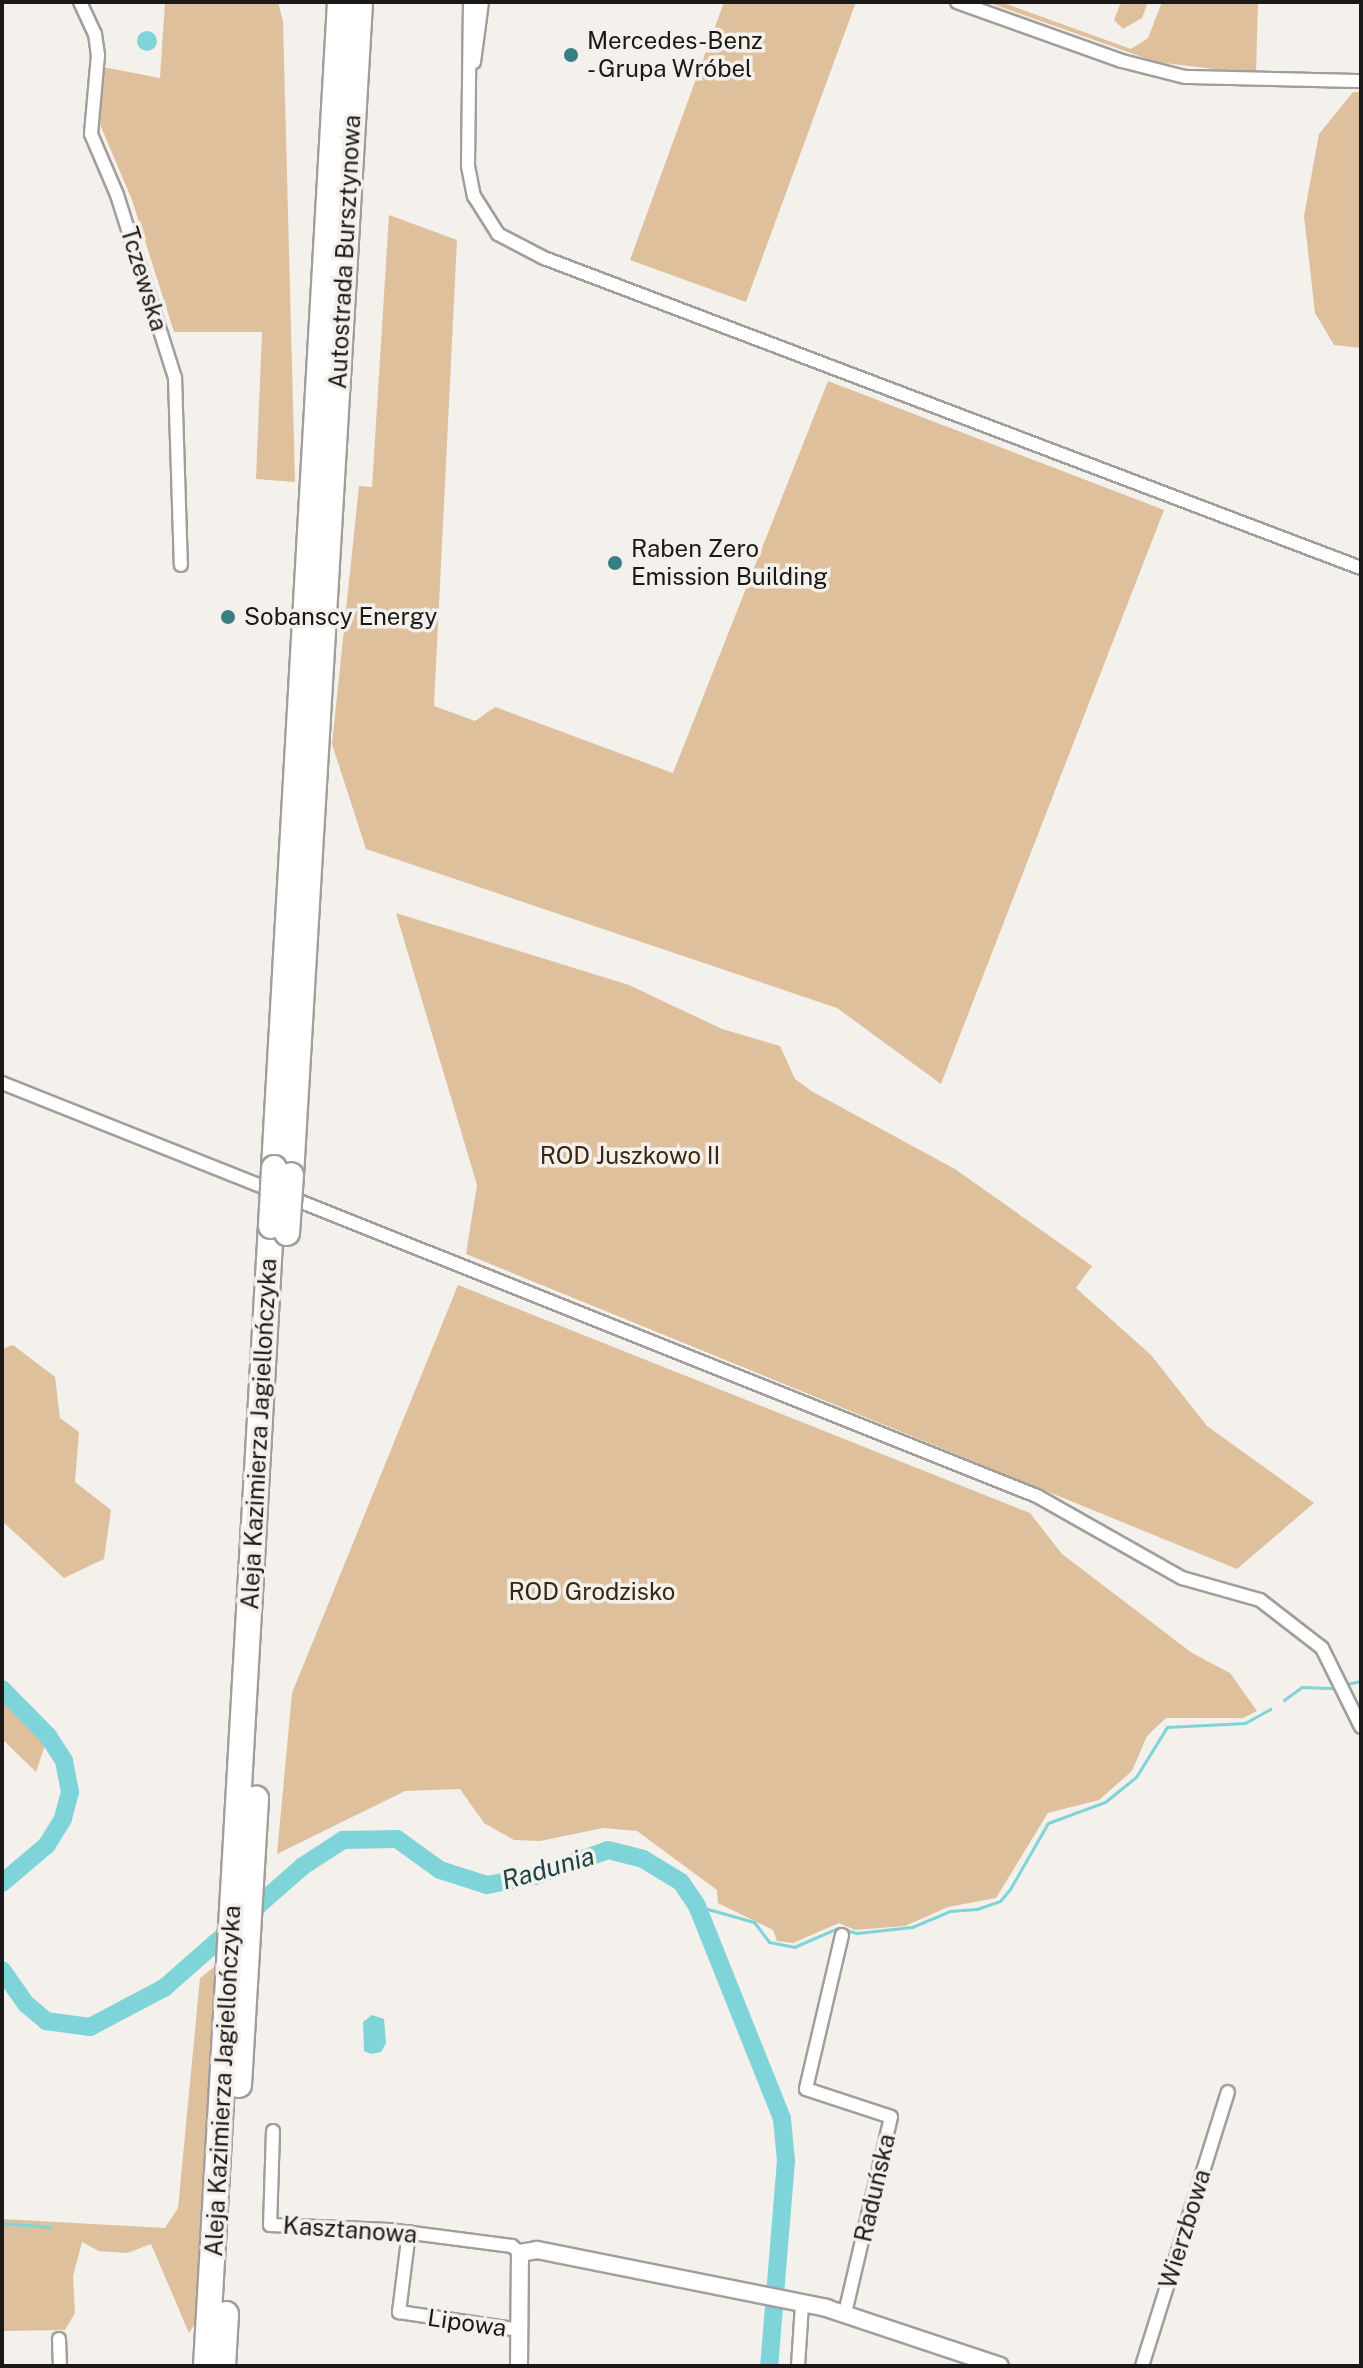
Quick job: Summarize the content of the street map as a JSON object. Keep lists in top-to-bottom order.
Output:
{
  "streets": {
    "highway": ["Autostrada Bursztynowa", "Aleja Kazimierza Jagiellończyka"],
    "street": [
      "Tczewska",
      "Raduńska",
      "Wierzbowa",
      "Kasztanowa",
      "Lipowa"
    ]
  },
  "crossings": [
    ["Autostrada Bursztynowa", "Aleja Kazimierza Jagiellończyka"],
    ["Kasztanowa", "Lipowa"]
  ],
  "water": ["Radunia"],
  "parks": ["ROD Juszkowo II", "ROD Grodzisko"],
  "places": ["Mercedes-Benz - Grupa Wróbel", "Raben Zero Emission Building", "Sobanscy Energy"]
}
